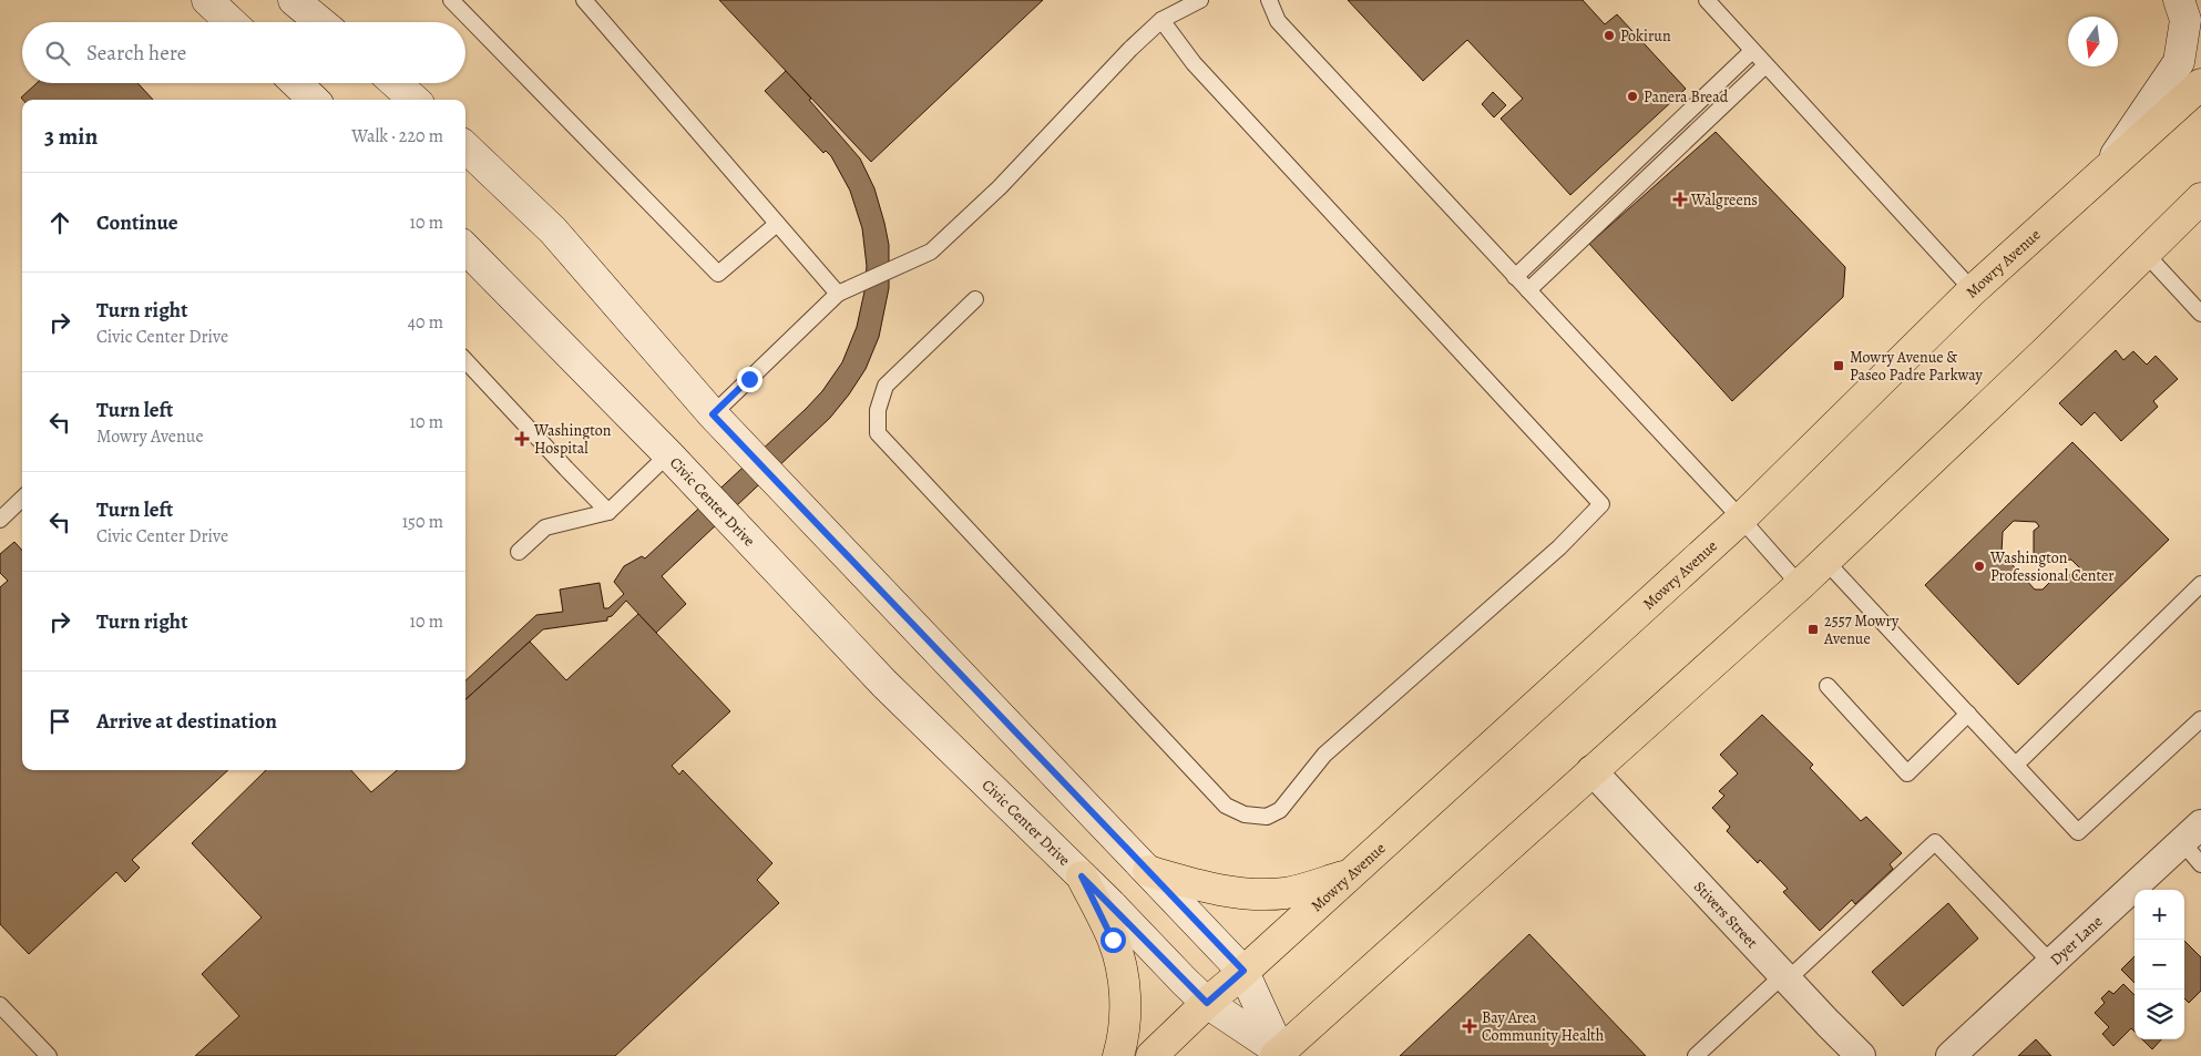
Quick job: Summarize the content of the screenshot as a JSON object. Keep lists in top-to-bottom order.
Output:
{
  "streets": {
    "main road": ["Mowry Avenue", "Civic Center Drive"],
    "street": ["Stivers Street", "Dyer Lane"]
  },
  "crossings": [
    ["Mowry Avenue", "Civic Center Drive"]
  ],
  "places": {
    "other": ["Pokirun", "Panera Bread", "Washington Professional Center"],
    "health": ["Walgreens", "Washington Hospital", "Bay Area Community Health"],
    "transit": ["Mowry Avenue & Paseo Padre Parkway", "2557 Mowry Avenue"]
  },
  "north": "bottom",
  "page": {
    "search": "Search here",
    "heading": ["3 min", "Walk · 220 m"],
    "list": [
      ["Continue", "10 m"],
      ["Turn right", "Civic Center Drive", "40 m"],
      ["Turn left", "Mowry Avenue", "10 m"],
      ["Turn left", "Civic Center Drive", "150 m"],
      ["Turn right", "10 m"],
      "Arrive at destination"
    ],
    "map_buttons": ["+", "−"]
  }
}
